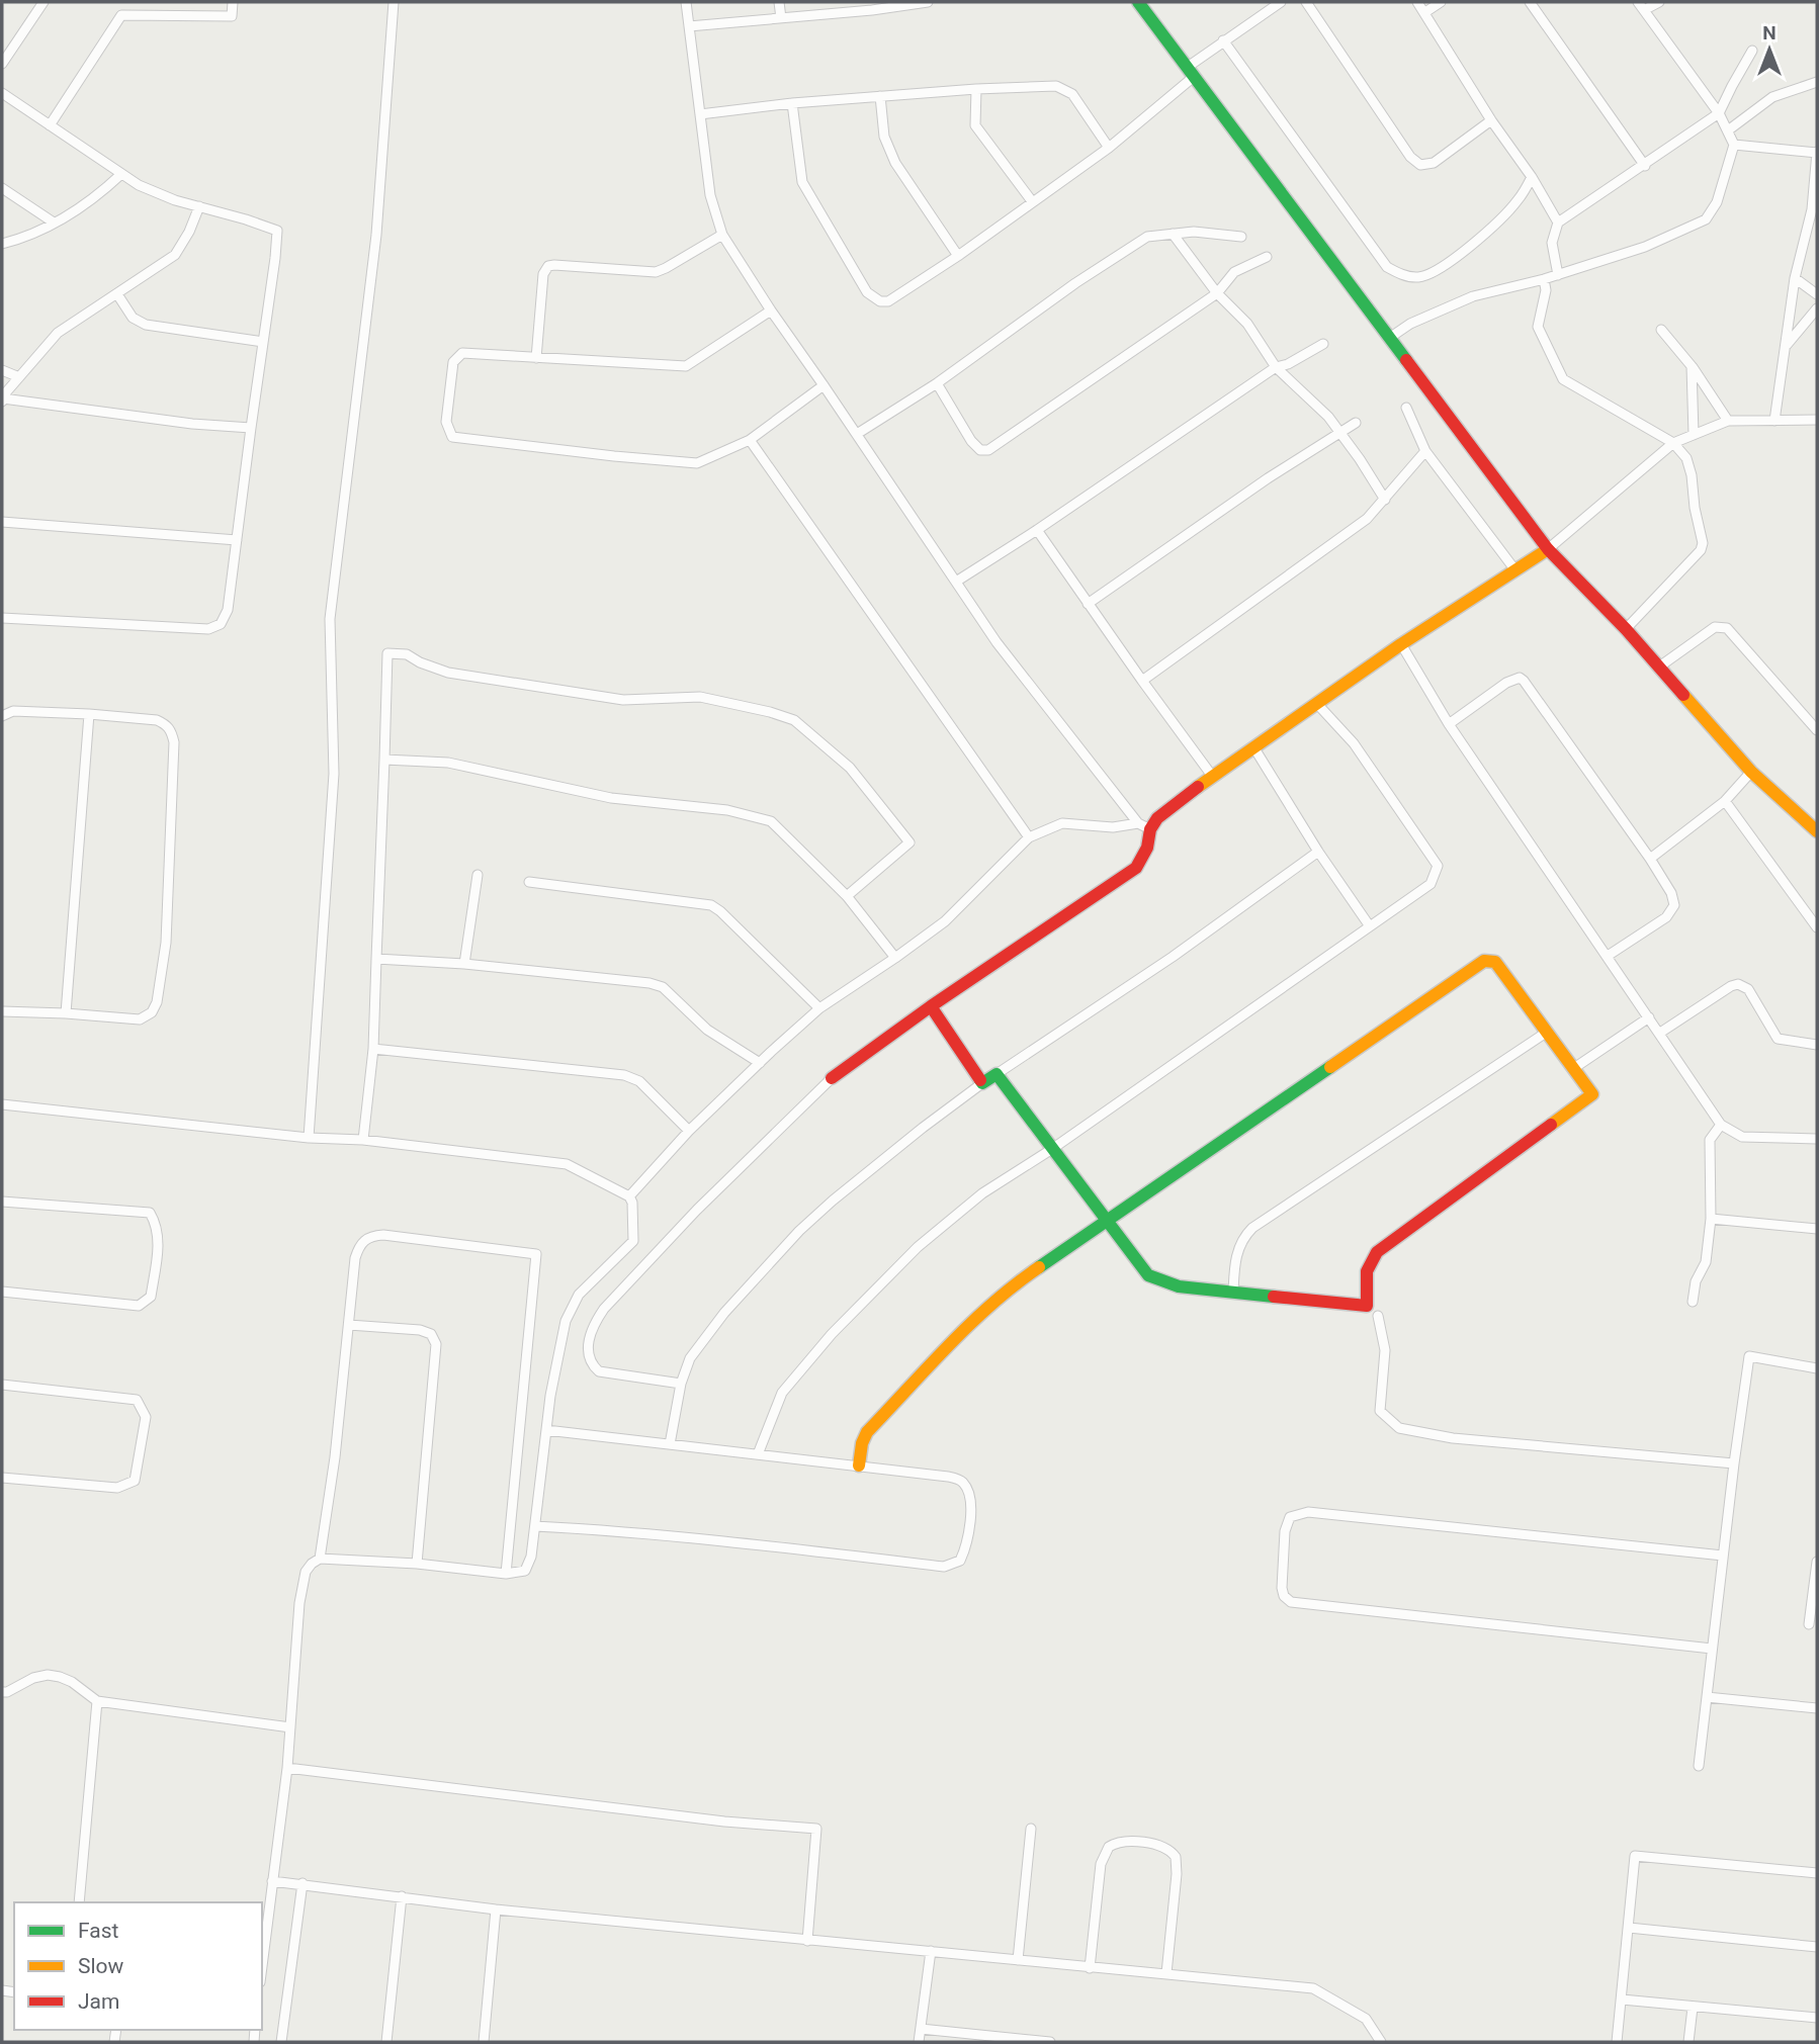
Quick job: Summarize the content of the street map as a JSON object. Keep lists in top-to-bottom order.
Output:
{
  "legend": ["Fast", "Slow", "Jam"],
  "north": "top"
}
